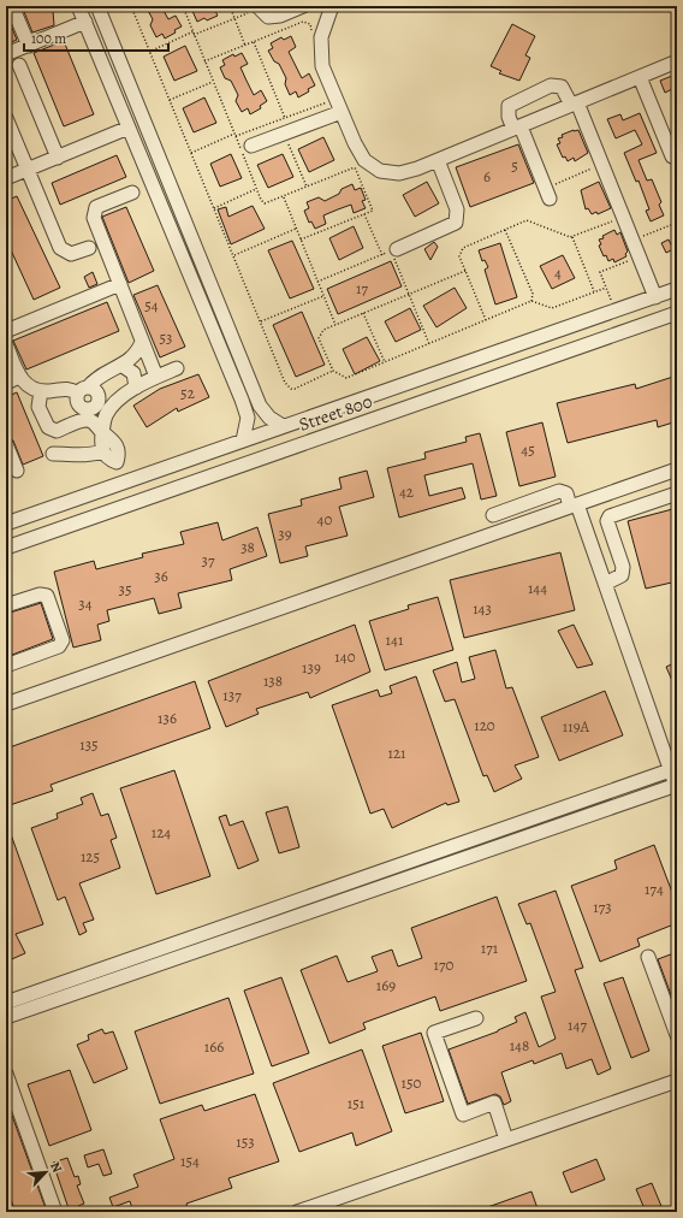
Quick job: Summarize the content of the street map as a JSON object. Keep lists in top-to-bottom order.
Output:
{
  "streets": {
    "street": ["Street 800"]
  },
  "house_numbers": [
    "5",
    "6",
    "4",
    "17",
    "54",
    "53",
    "52",
    "45",
    "42",
    "40",
    "39",
    "38",
    "37",
    "36",
    "144",
    "35",
    "34",
    "143",
    "141",
    "140",
    "139",
    "138",
    "137",
    "136",
    "120",
    "119A",
    "135",
    "121",
    "124",
    "125",
    "174",
    "173",
    "171",
    "170",
    "169",
    "147",
    "148",
    "166",
    "150",
    "151",
    "153",
    "154"
  ],
  "scale_bar": "100 m",
  "north": "top right"
}
